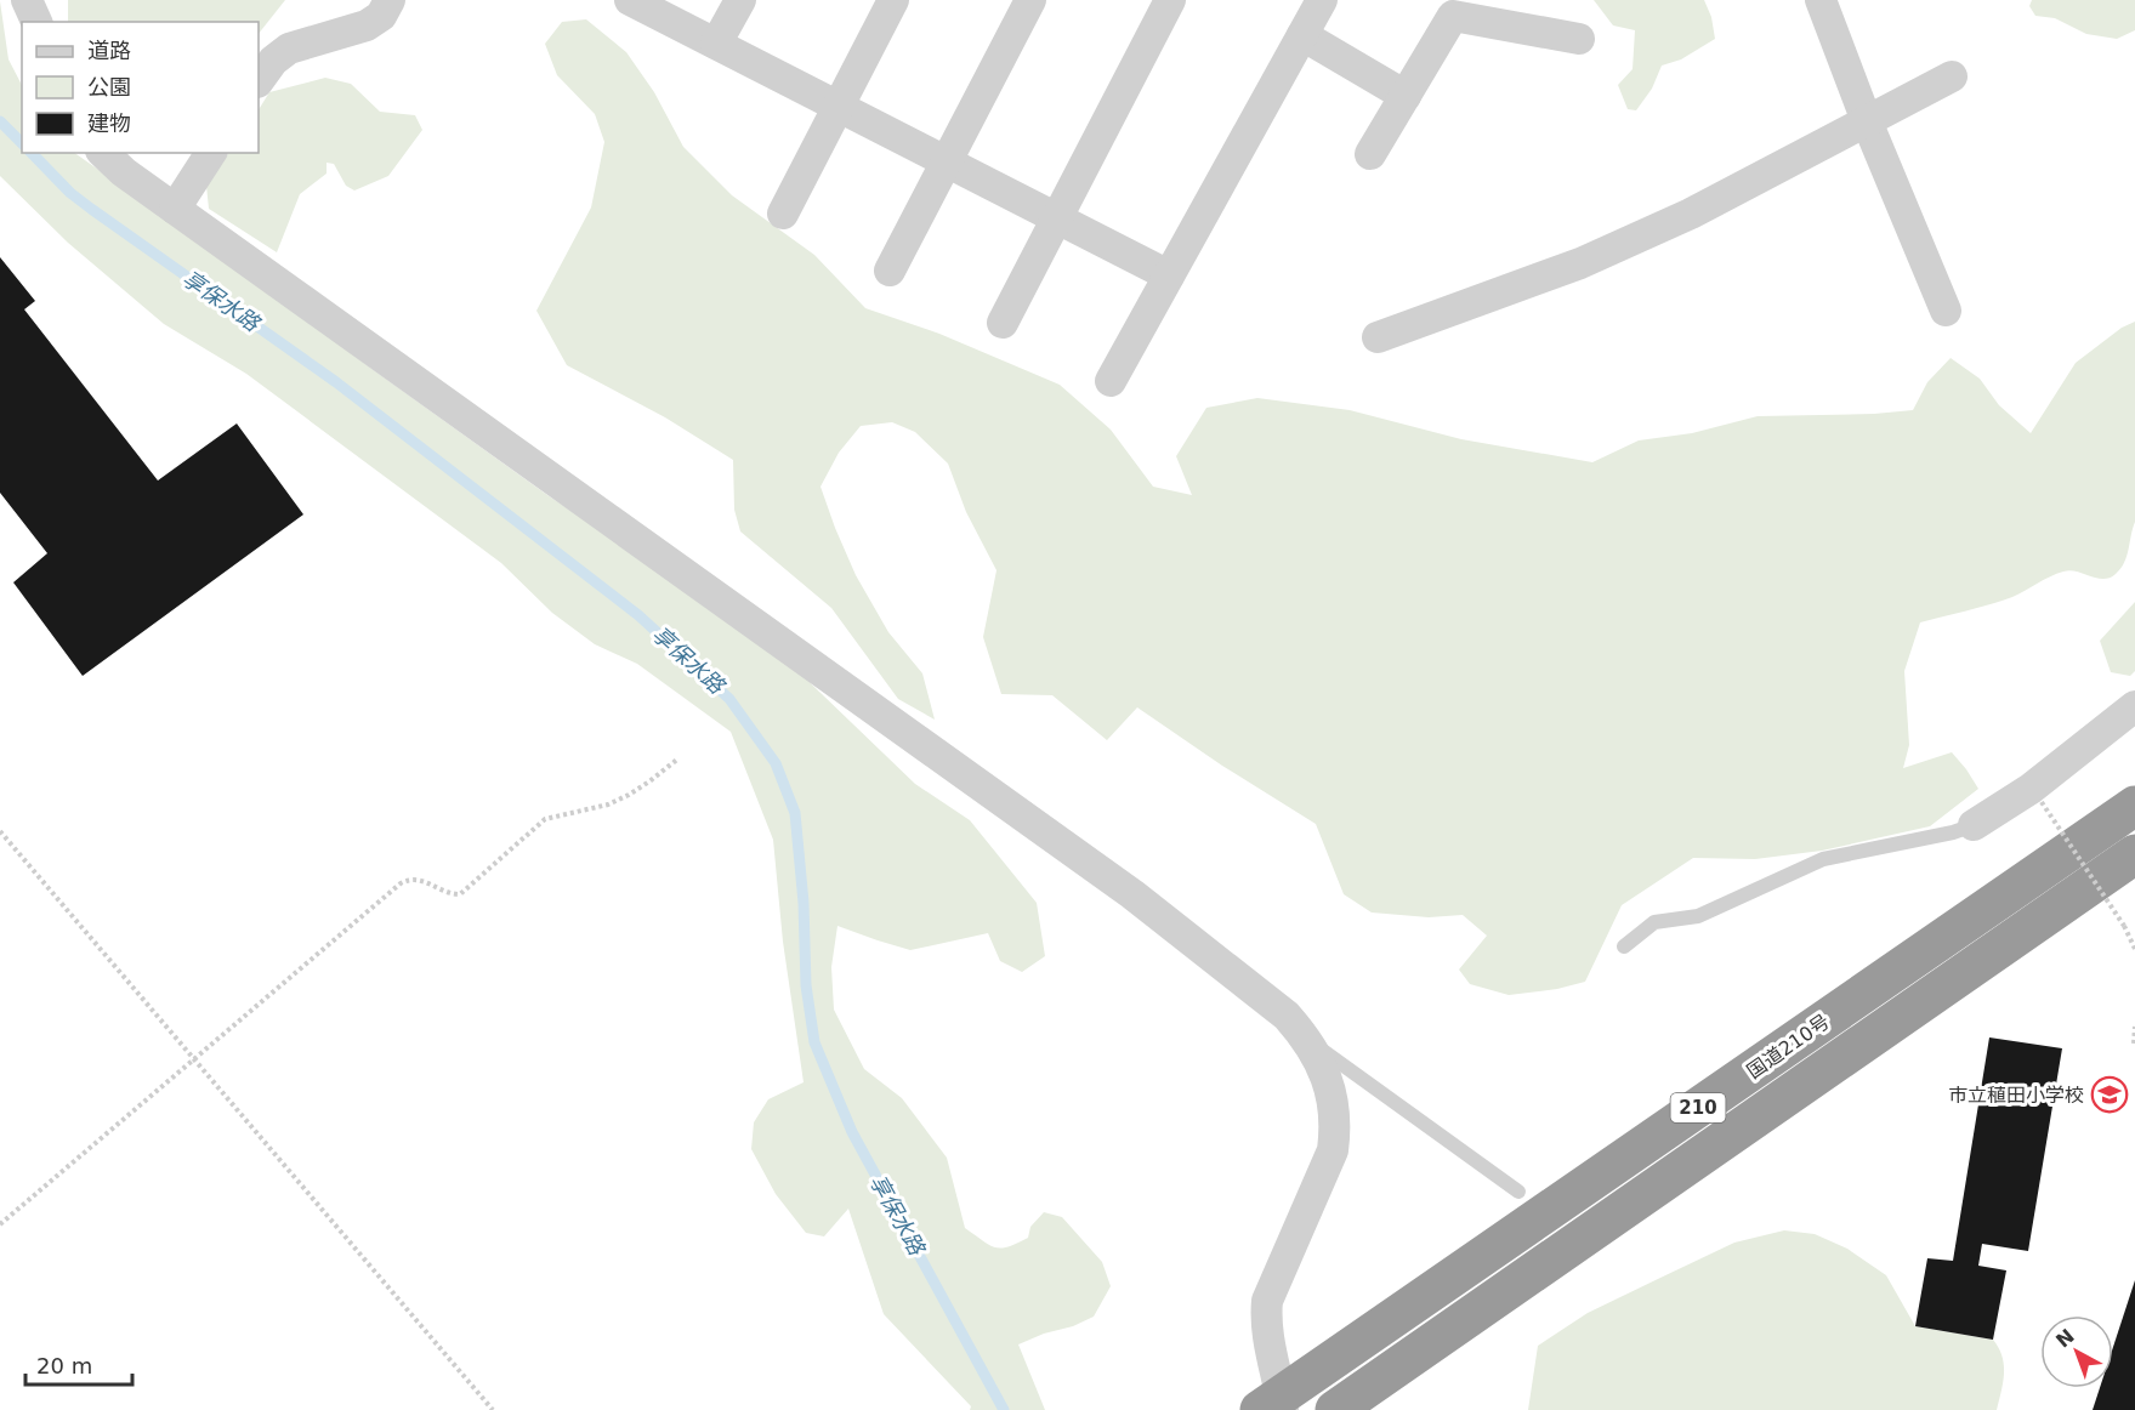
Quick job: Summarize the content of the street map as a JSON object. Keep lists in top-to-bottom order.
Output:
{
  "streets": {
    "highway": ["国道210号", "210"]
  },
  "water": ["享保水路"],
  "places": {
    "school or university": ["市立稙田小学校"]
  },
  "legend": ["道路", "公園", "建物"],
  "scale_bar": "20 m",
  "north": "top left"
}
